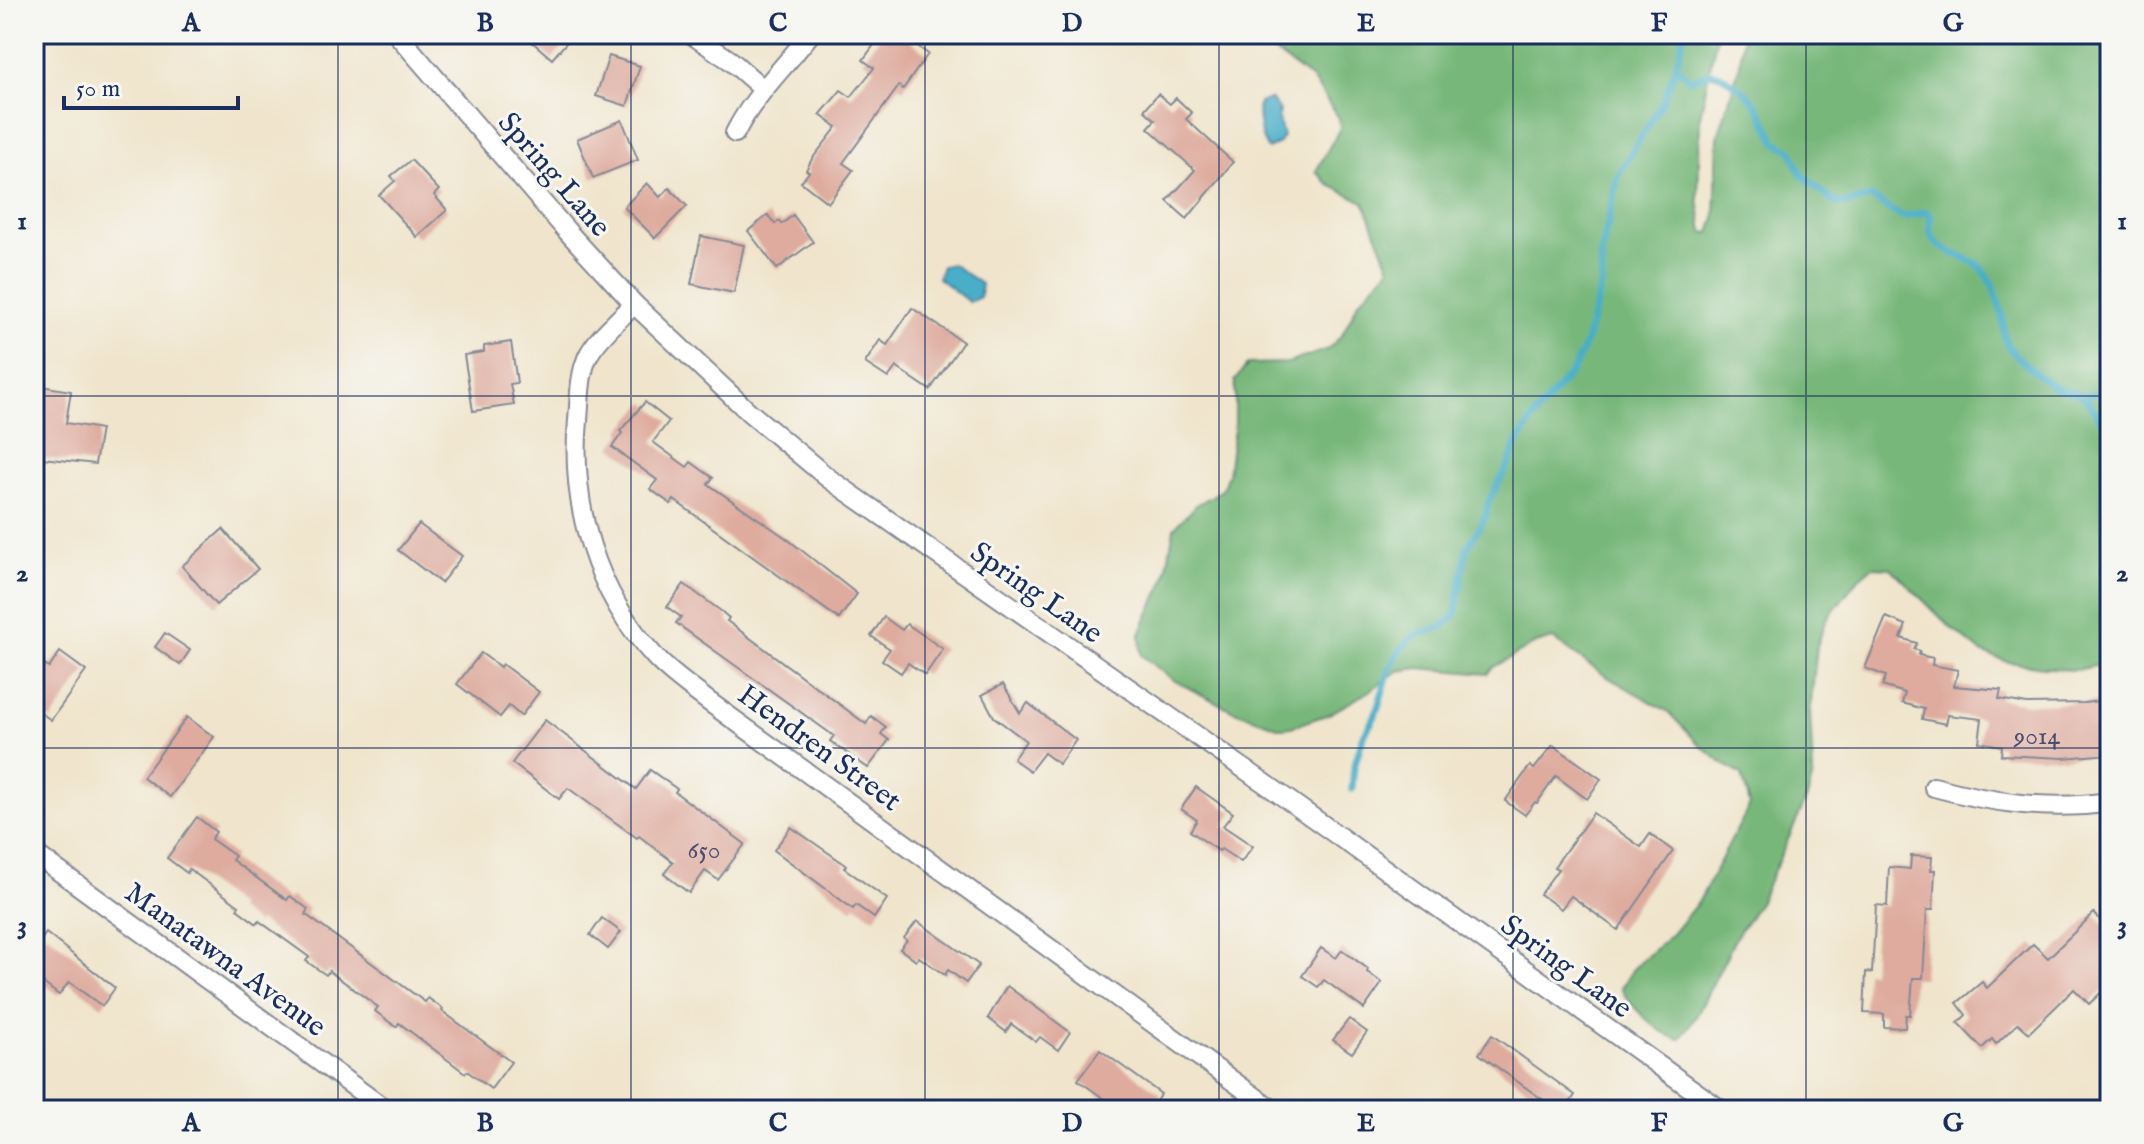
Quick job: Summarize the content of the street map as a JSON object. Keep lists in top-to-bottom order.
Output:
{
  "streets": {
    "street": ["Spring Lane", "Hendren Street", "Manatawna Avenue"]
  },
  "crossings": [
    ["Spring Lane", "Hendren Street"]
  ],
  "house_numbers": ["9014", "650"],
  "scale_bar": "50 m",
  "grid": {
    "columns": [
      "A",
      "B",
      "C",
      "D",
      "E",
      "F",
      "G"
    ],
    "rows": ["1", "2", "3"]
  }
}
